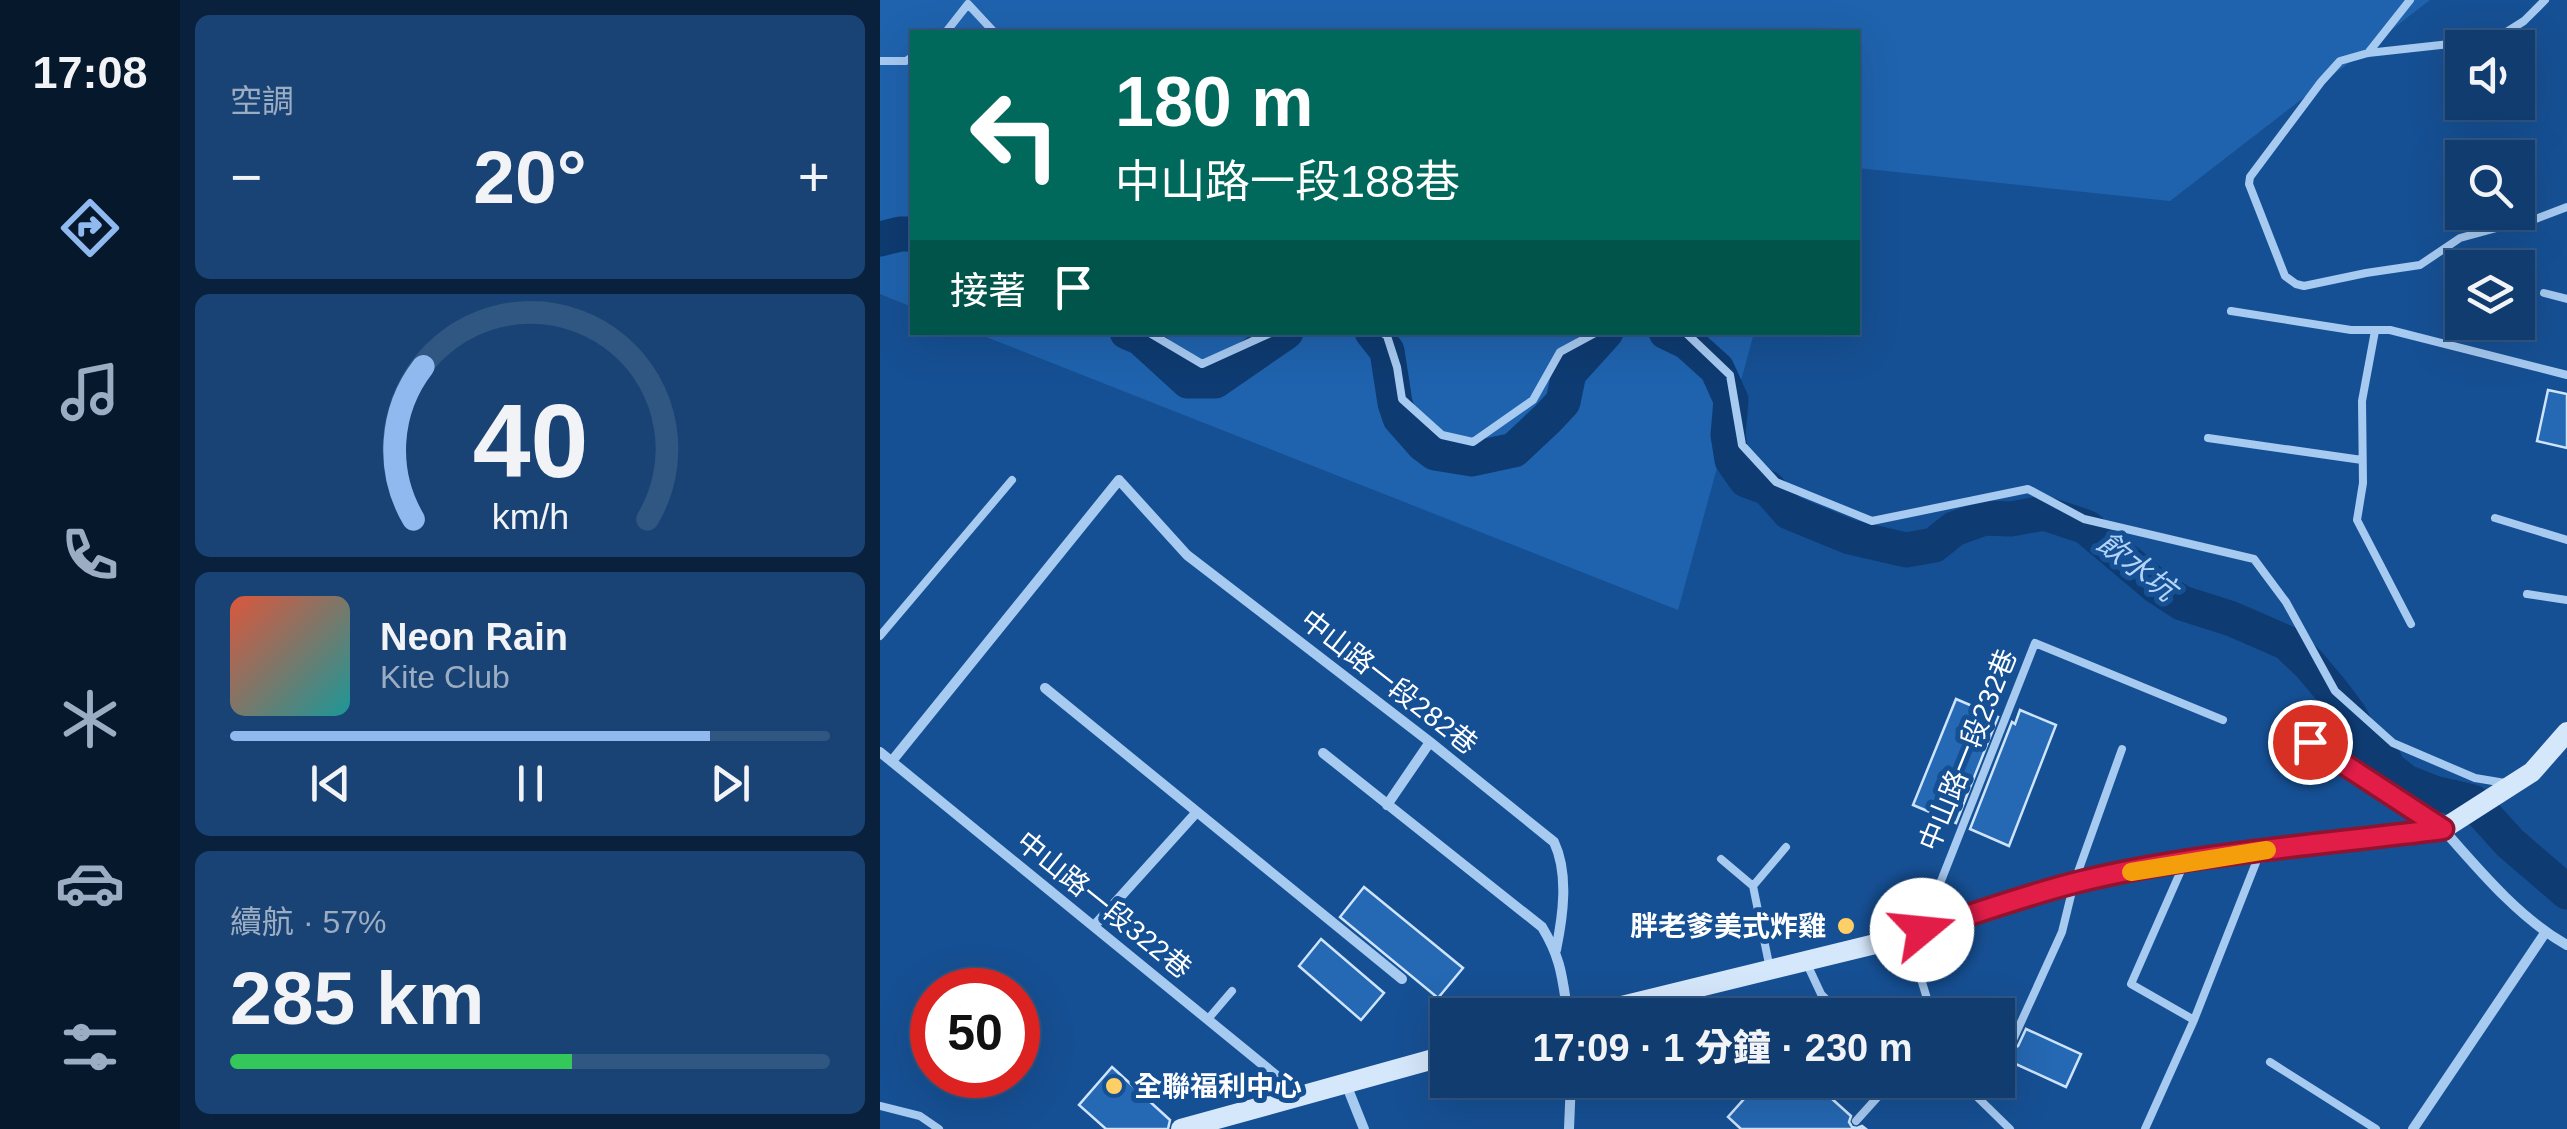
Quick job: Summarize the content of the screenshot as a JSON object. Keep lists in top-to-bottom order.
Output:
{
  "streets": {
    "street": ["中山路一段282巷", "中山路一段322巷"],
    "lane": ["中山路一段232巷"]
  },
  "crossings": [
    ["中山路一段282巷", "中山路一段322巷"]
  ],
  "water": ["飲水坑"],
  "places": ["胖老爹美式炸雞", "全聯福利中心"],
  "page": {
    "tabs": "17:08",
    "tile": [
      "空調",
      ["續航 · 57%", "285 km"]
    ],
    "turn": ["180 m", "中山路一段188巷"],
    "heat": ["−", "20°", "+"],
    "then": "接著",
    "song": ["Neon Rain", "Kite Club"],
    "limit": "50",
    "trip": "17:09 · 1 分鐘 · 230 m",
    "gauge": ["40", "km/h"]
  }
}
